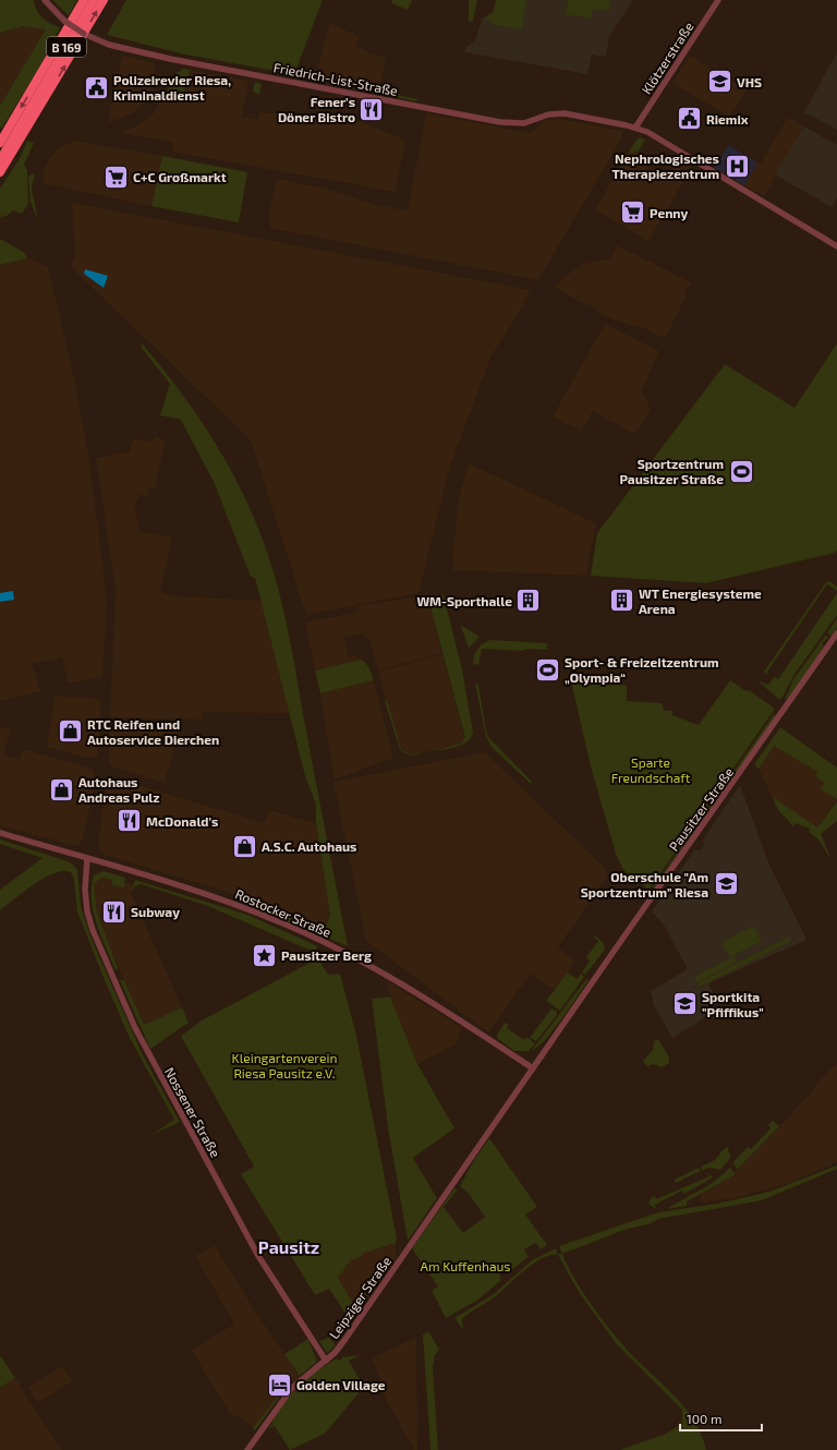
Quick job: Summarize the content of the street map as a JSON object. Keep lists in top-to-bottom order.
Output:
{
  "streets": {
    "highway": ["B 169"],
    "street": [
      "Klötzerstraße",
      "Friedrich-List-Straße",
      "Pausitzer Straße",
      "Rostocker Straße",
      "Nossener Straße",
      "Leipziger Straße"
    ]
  },
  "crossings": [
    ["Klötzerstraße", "Friedrich-List-Straße"],
    ["Pausitzer Straße", "Rostocker Straße"],
    ["Pausitzer Straße", "Leipziger Straße"],
    ["Rostocker Straße", "Nossener Straße"],
    ["Nossener Straße", "Leipziger Straße"]
  ],
  "districts": ["Pausitz"],
  "parks": ["Sparte Freundschaft", "Kleingartenverein Riesa Pausitz e.V.", "Am Kuffenhaus"],
  "places": {
    "school or university": ["VHS", "Oberschule \"Am Sportzentrum\" Riesa", "Sportkita \"Pfiffikus\""],
    "public building": ["Polizeirevier Riesa, Kriminaldienst", "Riemix"],
    "restaurant": ["Fener's Döner Bistro", "McDonald's", "Subway"],
    "hospital": ["Nephrologisches Therapiezentrum"],
    "supermarket": ["C+C Großmarkt", "Penny"],
    "sports": ["Sportzentrum Pausitzer Straße", "Sport- & Freizeitzentrum „Olympia“"],
    "building": ["WM-Sporthalle", "WT Energiesysteme Arena"],
    "shop": ["RTC Reifen und Autoservice Dierchen", "Autohaus Andreas Pulz", "A.S.C. Autohaus"],
    "place": ["Pausitzer Berg"],
    "hotel": ["Golden Village"]
  },
  "scale_bar": "100 m"
}
